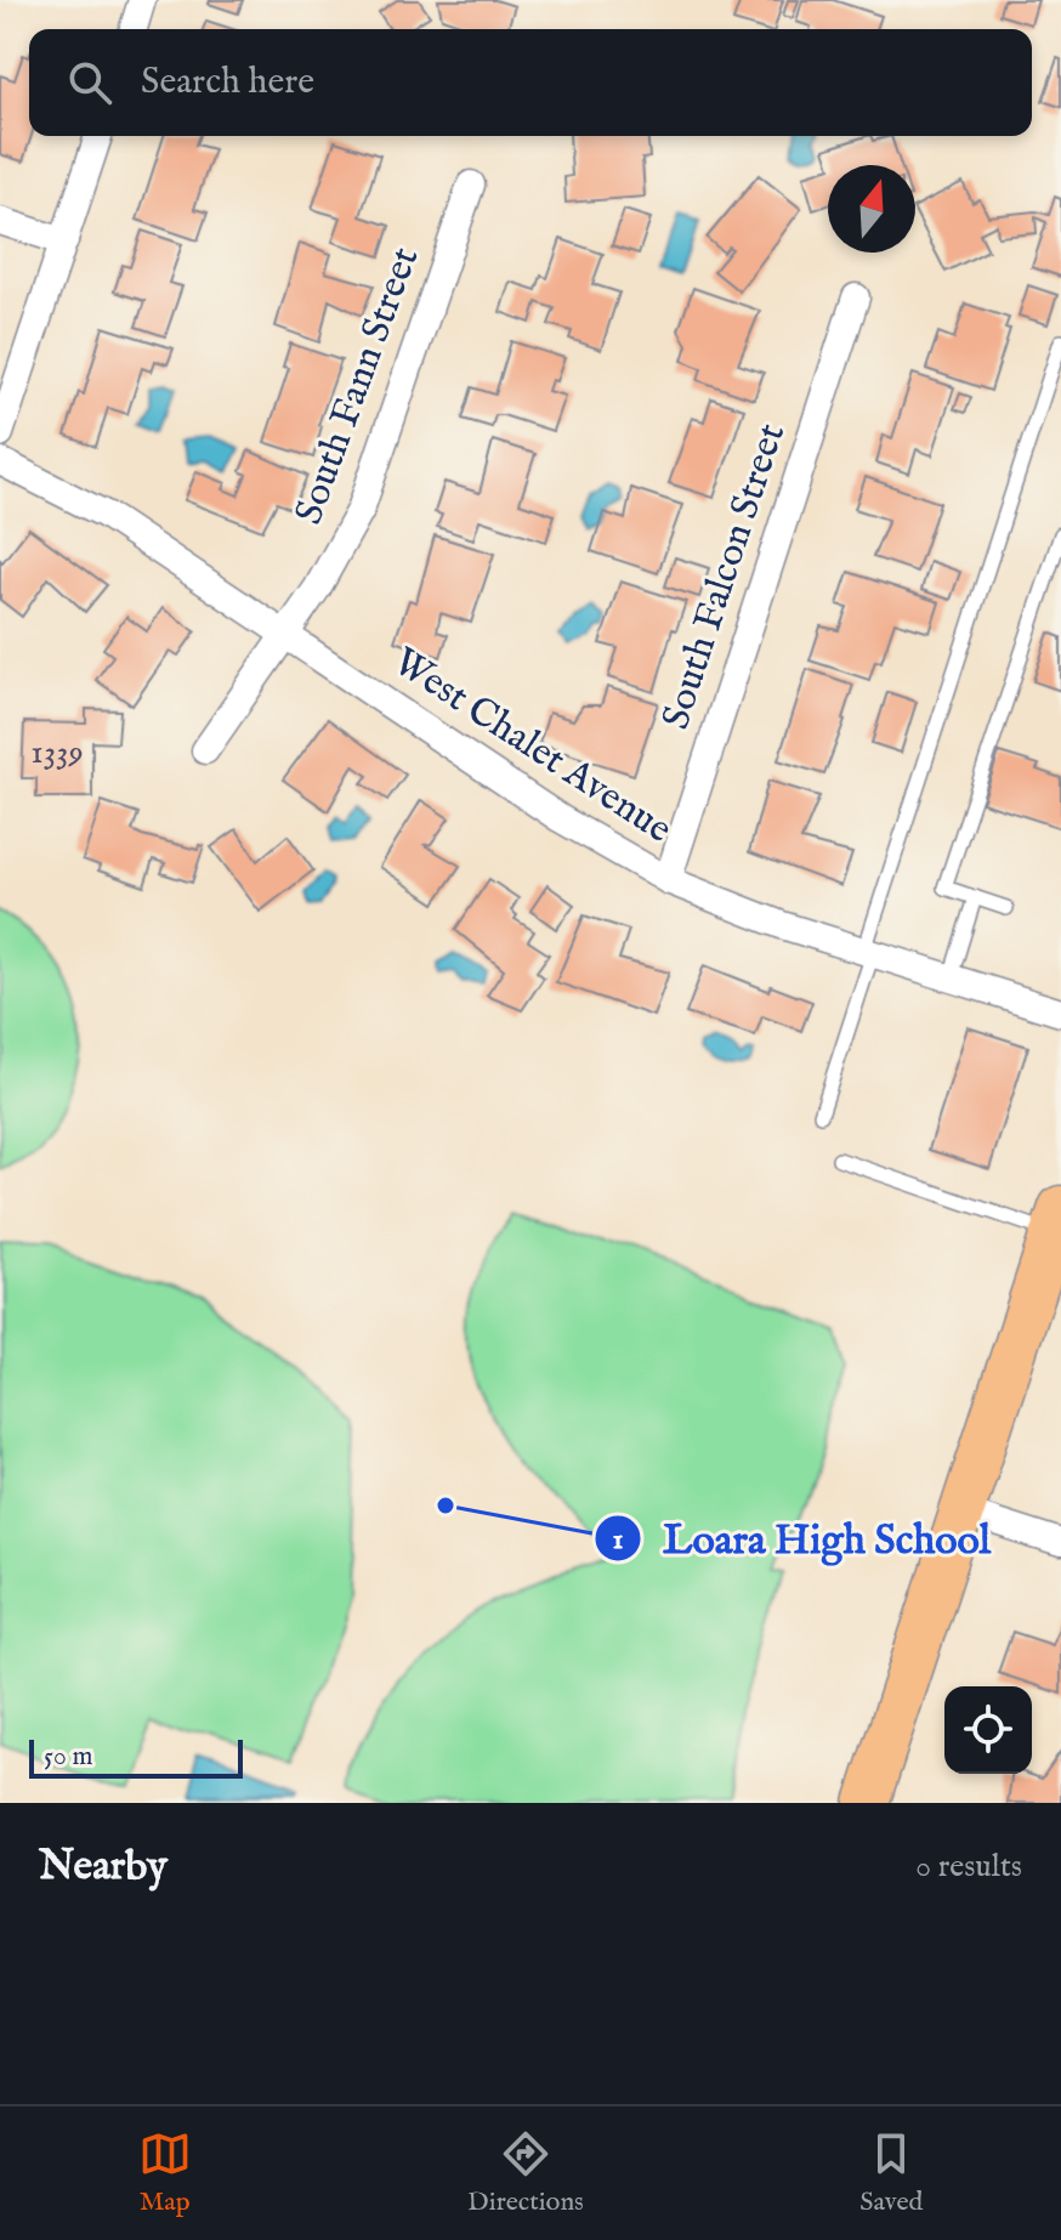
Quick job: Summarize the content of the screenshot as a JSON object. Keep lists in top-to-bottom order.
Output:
{
  "streets": {
    "street": ["South Fann Street", "South Falcon Street", "West Chalet Avenue"]
  },
  "crossings": [
    ["South Fann Street", "West Chalet Avenue"],
    ["South Falcon Street", "West Chalet Avenue"]
  ],
  "places": ["Loara High School"],
  "house_numbers": ["1339"],
  "scale_bar": "50 m",
  "north": "top",
  "page": {
    "search": "Search here",
    "scale": "50 m",
    "heading": ["Nearby", "0 results"],
    "nav": ["Map", "Directions", "Saved"]
  }
}
